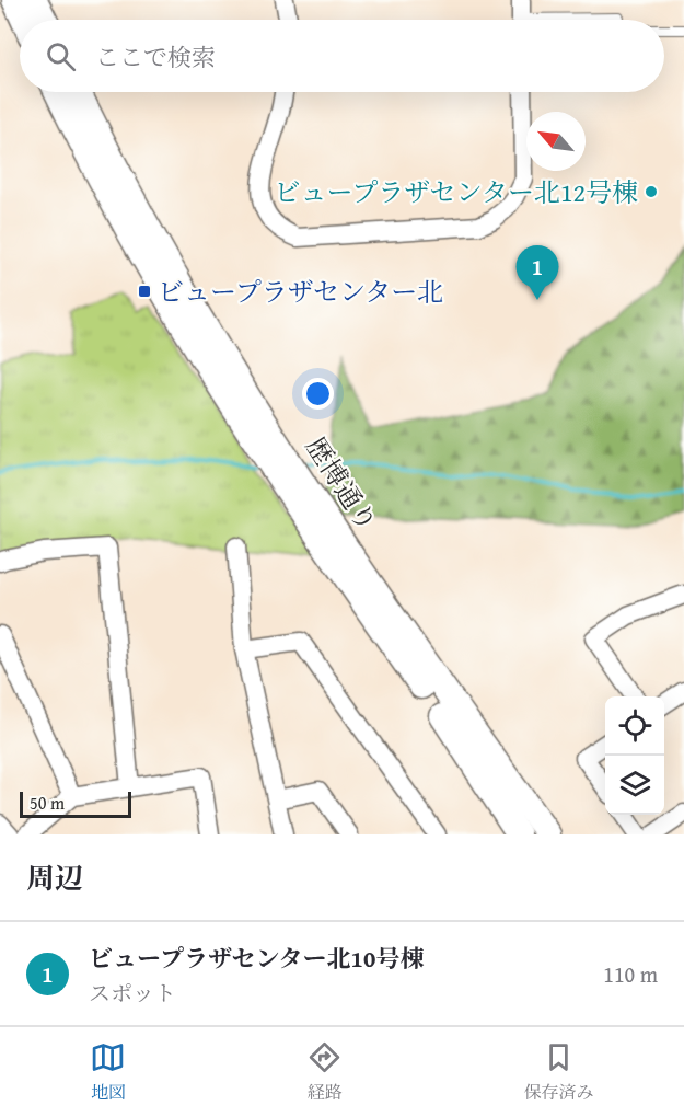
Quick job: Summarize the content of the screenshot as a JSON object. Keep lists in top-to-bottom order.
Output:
{
  "streets": {
    "street": ["歴博通り"]
  },
  "places": {
    "other": ["ビュープラザセンター北12号棟"],
    "transit": ["ビュープラザセンター北"]
  },
  "scale_bar": "50 m",
  "north": "top left",
  "page": {
    "search": "ここで検索",
    "pins": "1",
    "scale": "50 m",
    "heading": "周辺",
    "list": [
      {
        "mark": "1",
        "name": "ビュープラザセンター北10号棟",
        "note": "スポット",
        "value": "110 m"
      }
    ],
    "nav": ["地図", "経路", "保存済み"]
  }
}
